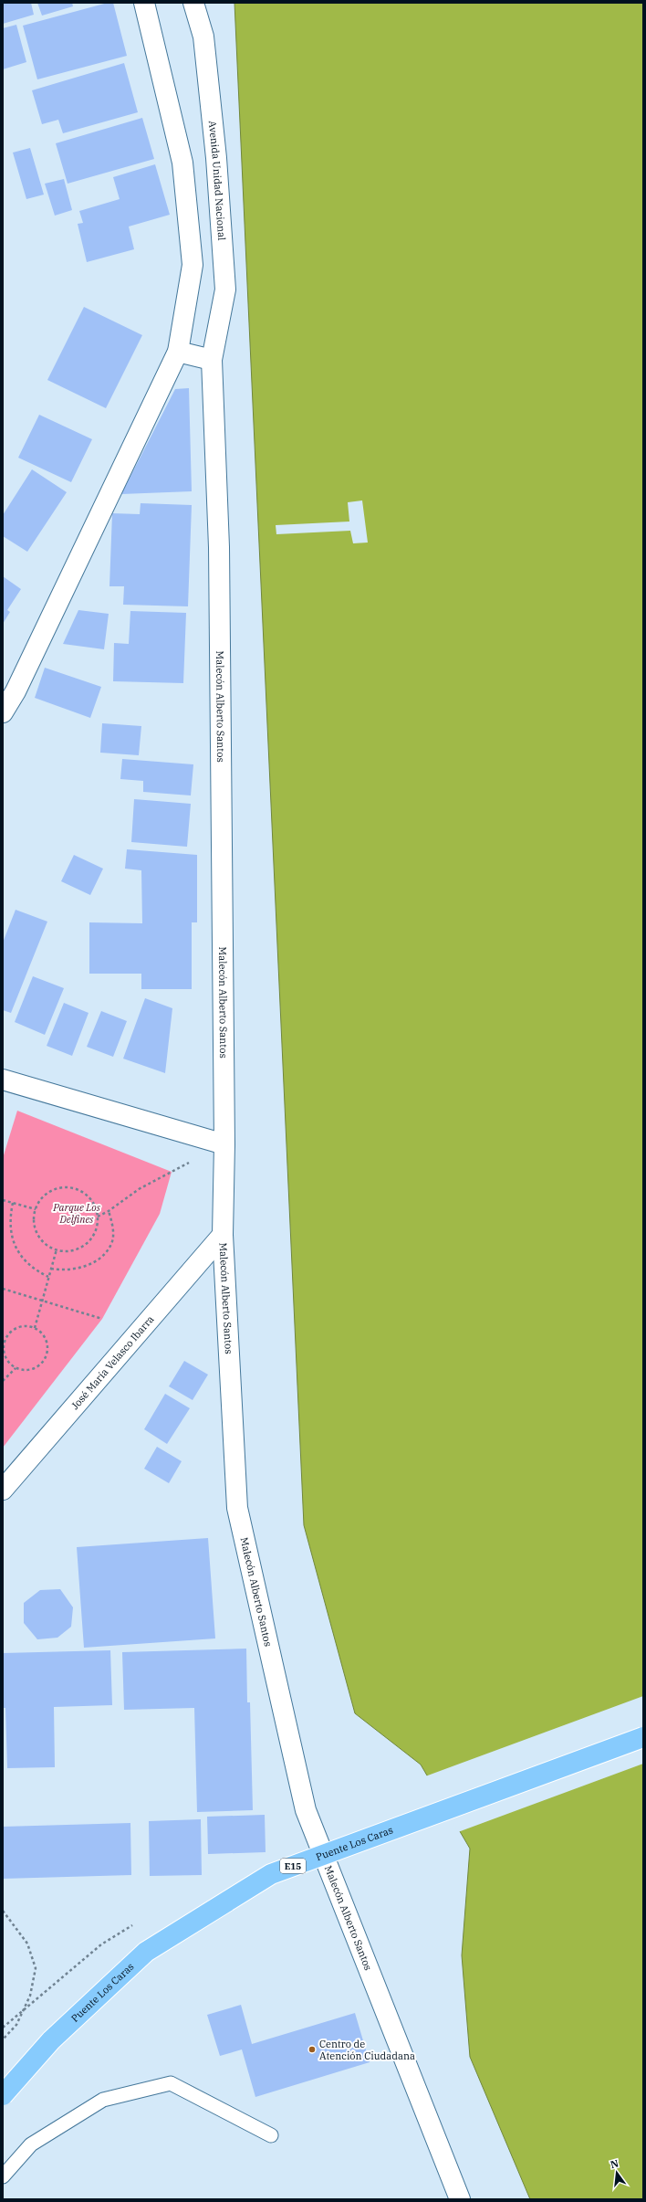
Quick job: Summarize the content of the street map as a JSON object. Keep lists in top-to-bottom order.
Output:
{
  "streets": {
    "highway": ["Puente Los Caras", "E15"],
    "main road": ["Avenida Unidad Nacional", "Malecón Alberto Santos", "José María Velasco Ibarra"]
  },
  "crossings": [
    ["Avenida Unidad Nacional", "Malecón Alberto Santos"],
    ["Malecón Alberto Santos", "José María Velasco Ibarra"]
  ],
  "parks": ["Parque Los Delfines"],
  "places": ["Centro de Atención Ciudadana"],
  "north": "top"
}
